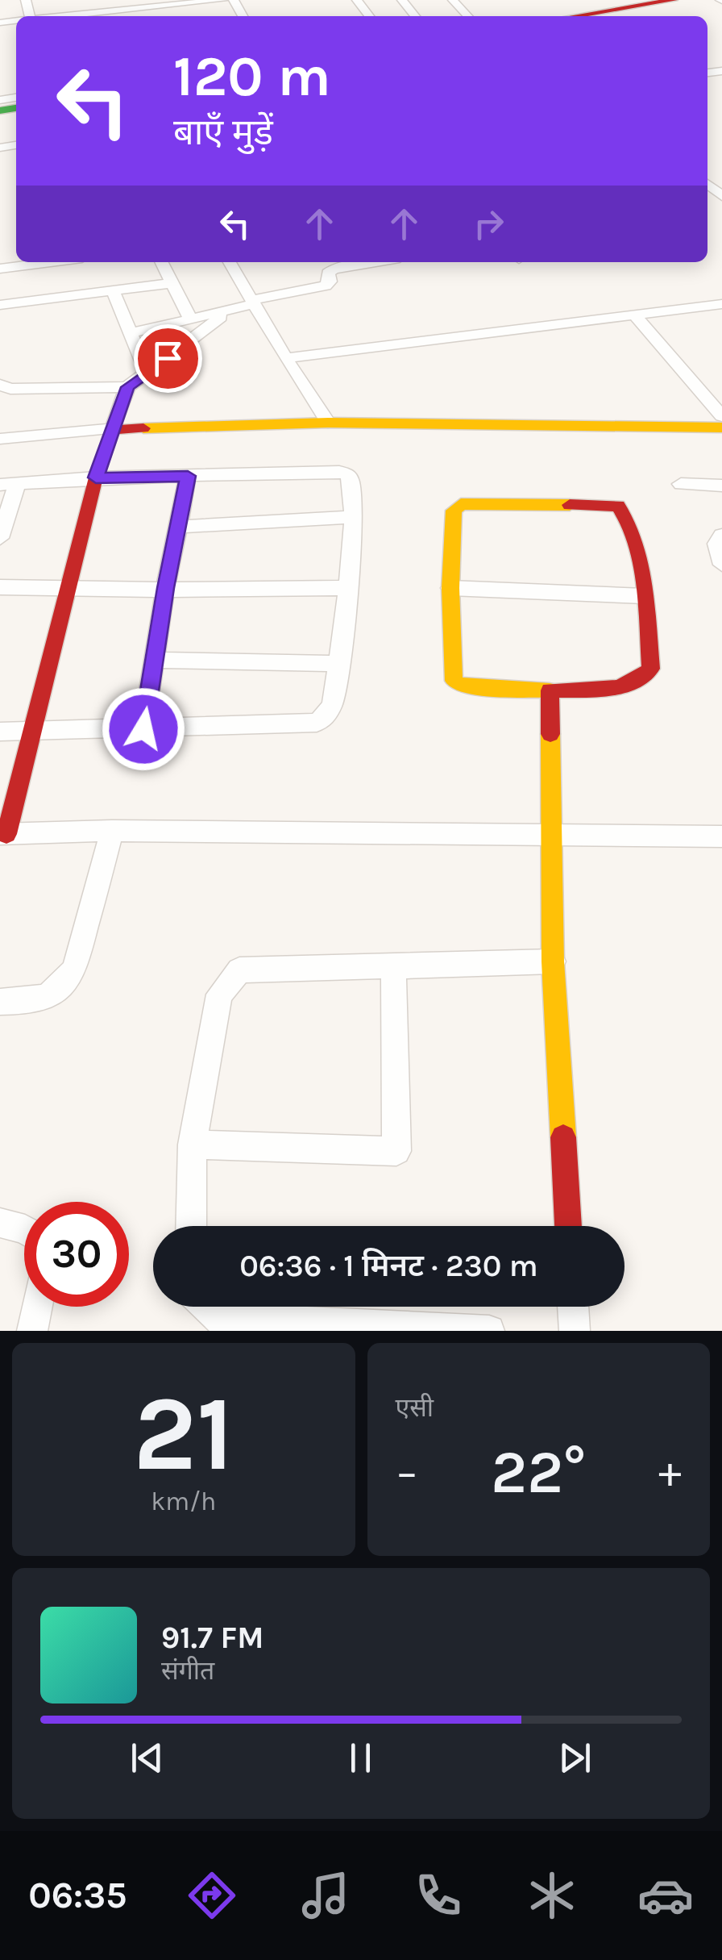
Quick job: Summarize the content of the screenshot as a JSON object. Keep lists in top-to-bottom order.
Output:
{
  "page": {
    "turn": ["120 m", "बाएँ मुड़ें"],
    "limit": "30",
    "trip": "06:36 · 1 मिनट · 230 m",
    "tile": [
      ["21", "km/h"],
      "एसी"
    ],
    "heat": ["−", "22°", "+"],
    "song": ["91.7 FM", "संगीत"],
    "tabs": "06:35"
  }
}
